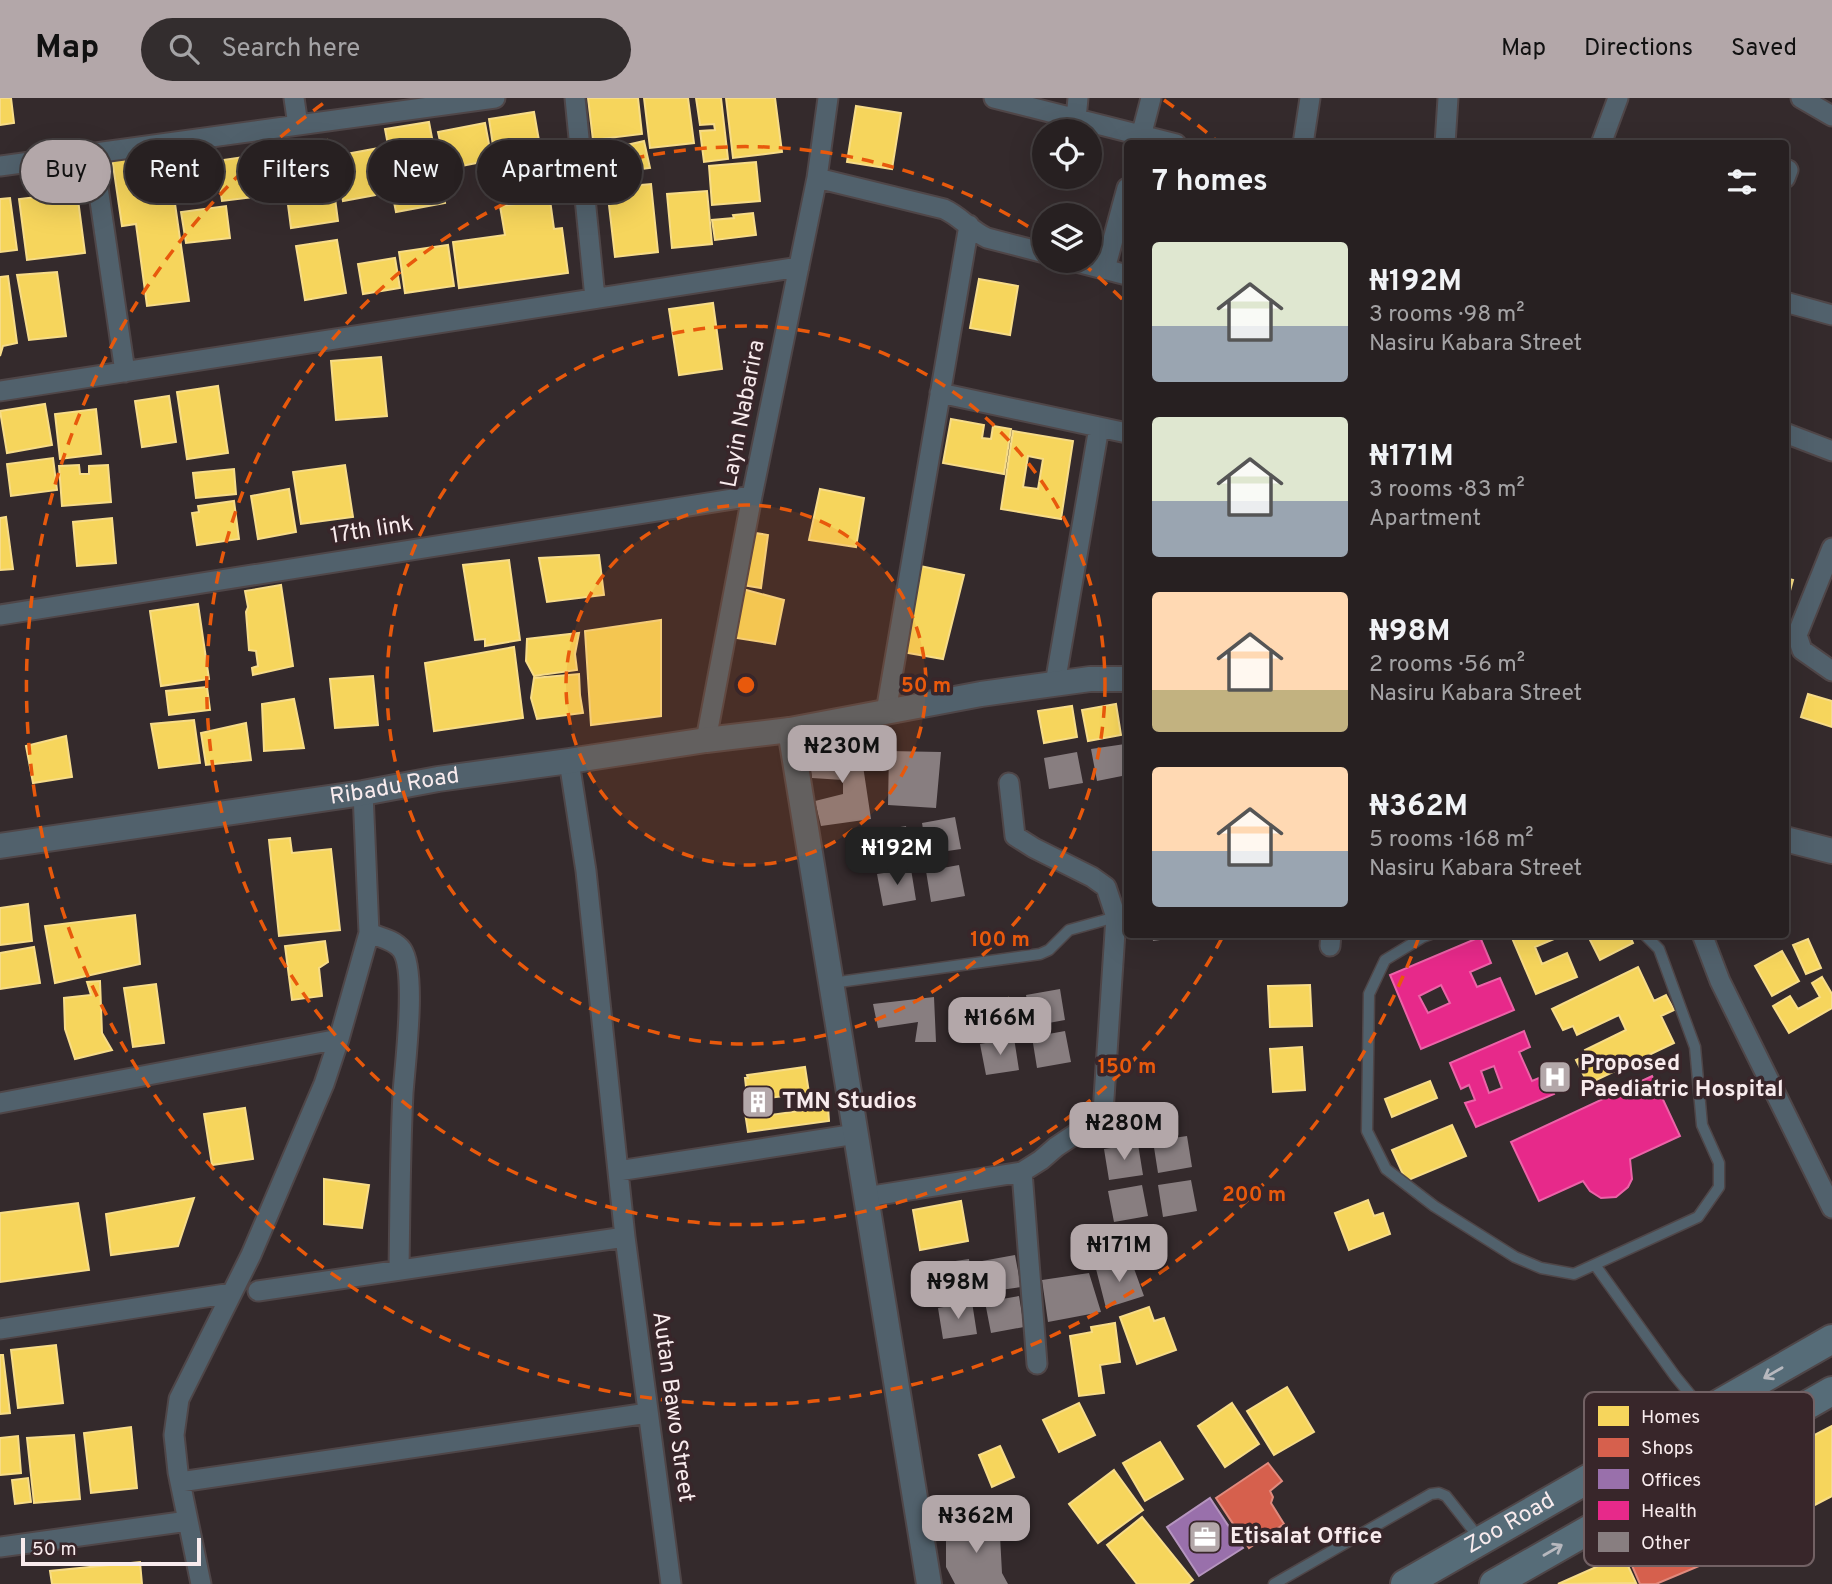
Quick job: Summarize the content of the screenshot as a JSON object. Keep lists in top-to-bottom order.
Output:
{
  "streets": {
    "main road": ["Zoo Road"],
    "street": [
      "Layin Nabarira",
      "17th link",
      "Ribadu Road",
      "Autan Bawo Street"
    ]
  },
  "crossings": [
    ["Layin Nabarira", "17th link"],
    ["Layin Nabarira", "Ribadu Road"],
    ["Ribadu Road", "Autan Bawo Street"]
  ],
  "places": {
    "hospital": ["Proposed Paediatric Hospital"],
    "building": ["TMN Studios"],
    "office": ["Etisalat Office"]
  },
  "legend": [
    "Homes",
    "Shops",
    "Offices",
    "Health",
    "Other"
  ],
  "scale_bar": "50 m",
  "page": {
    "header": "Map",
    "search": "Search here",
    "nav": ["Map", "Directions", "Saved"],
    "chip": [
      "Buy",
      "Rent",
      "Filters",
      "New",
      "Apartment"
    ],
    "heading": "7 homes",
    "list": [
      {
        "name": "₦192M",
        "note": "3 rooms · 98 m² · Nasiru Kabara Street"
      },
      {
        "name": "₦171M",
        "note": "3 rooms · 83 m² · Apartment"
      },
      {
        "name": "₦98M",
        "note": "2 rooms · 56 m² · Nasiru Kabara Street"
      },
      {
        "name": "₦362M",
        "note": "5 rooms · 168 m² · Nasiru Kabara Street"
      }
    ],
    "price": [
      "₦230M",
      "₦192M",
      "₦166M",
      "₦280M",
      "₦171M",
      "₦98M",
      "₦362M"
    ],
    "scale": "50 m"
  },
  "rings": [
    "50 m",
    "100 m",
    "150 m",
    "200 m"
  ]
}
